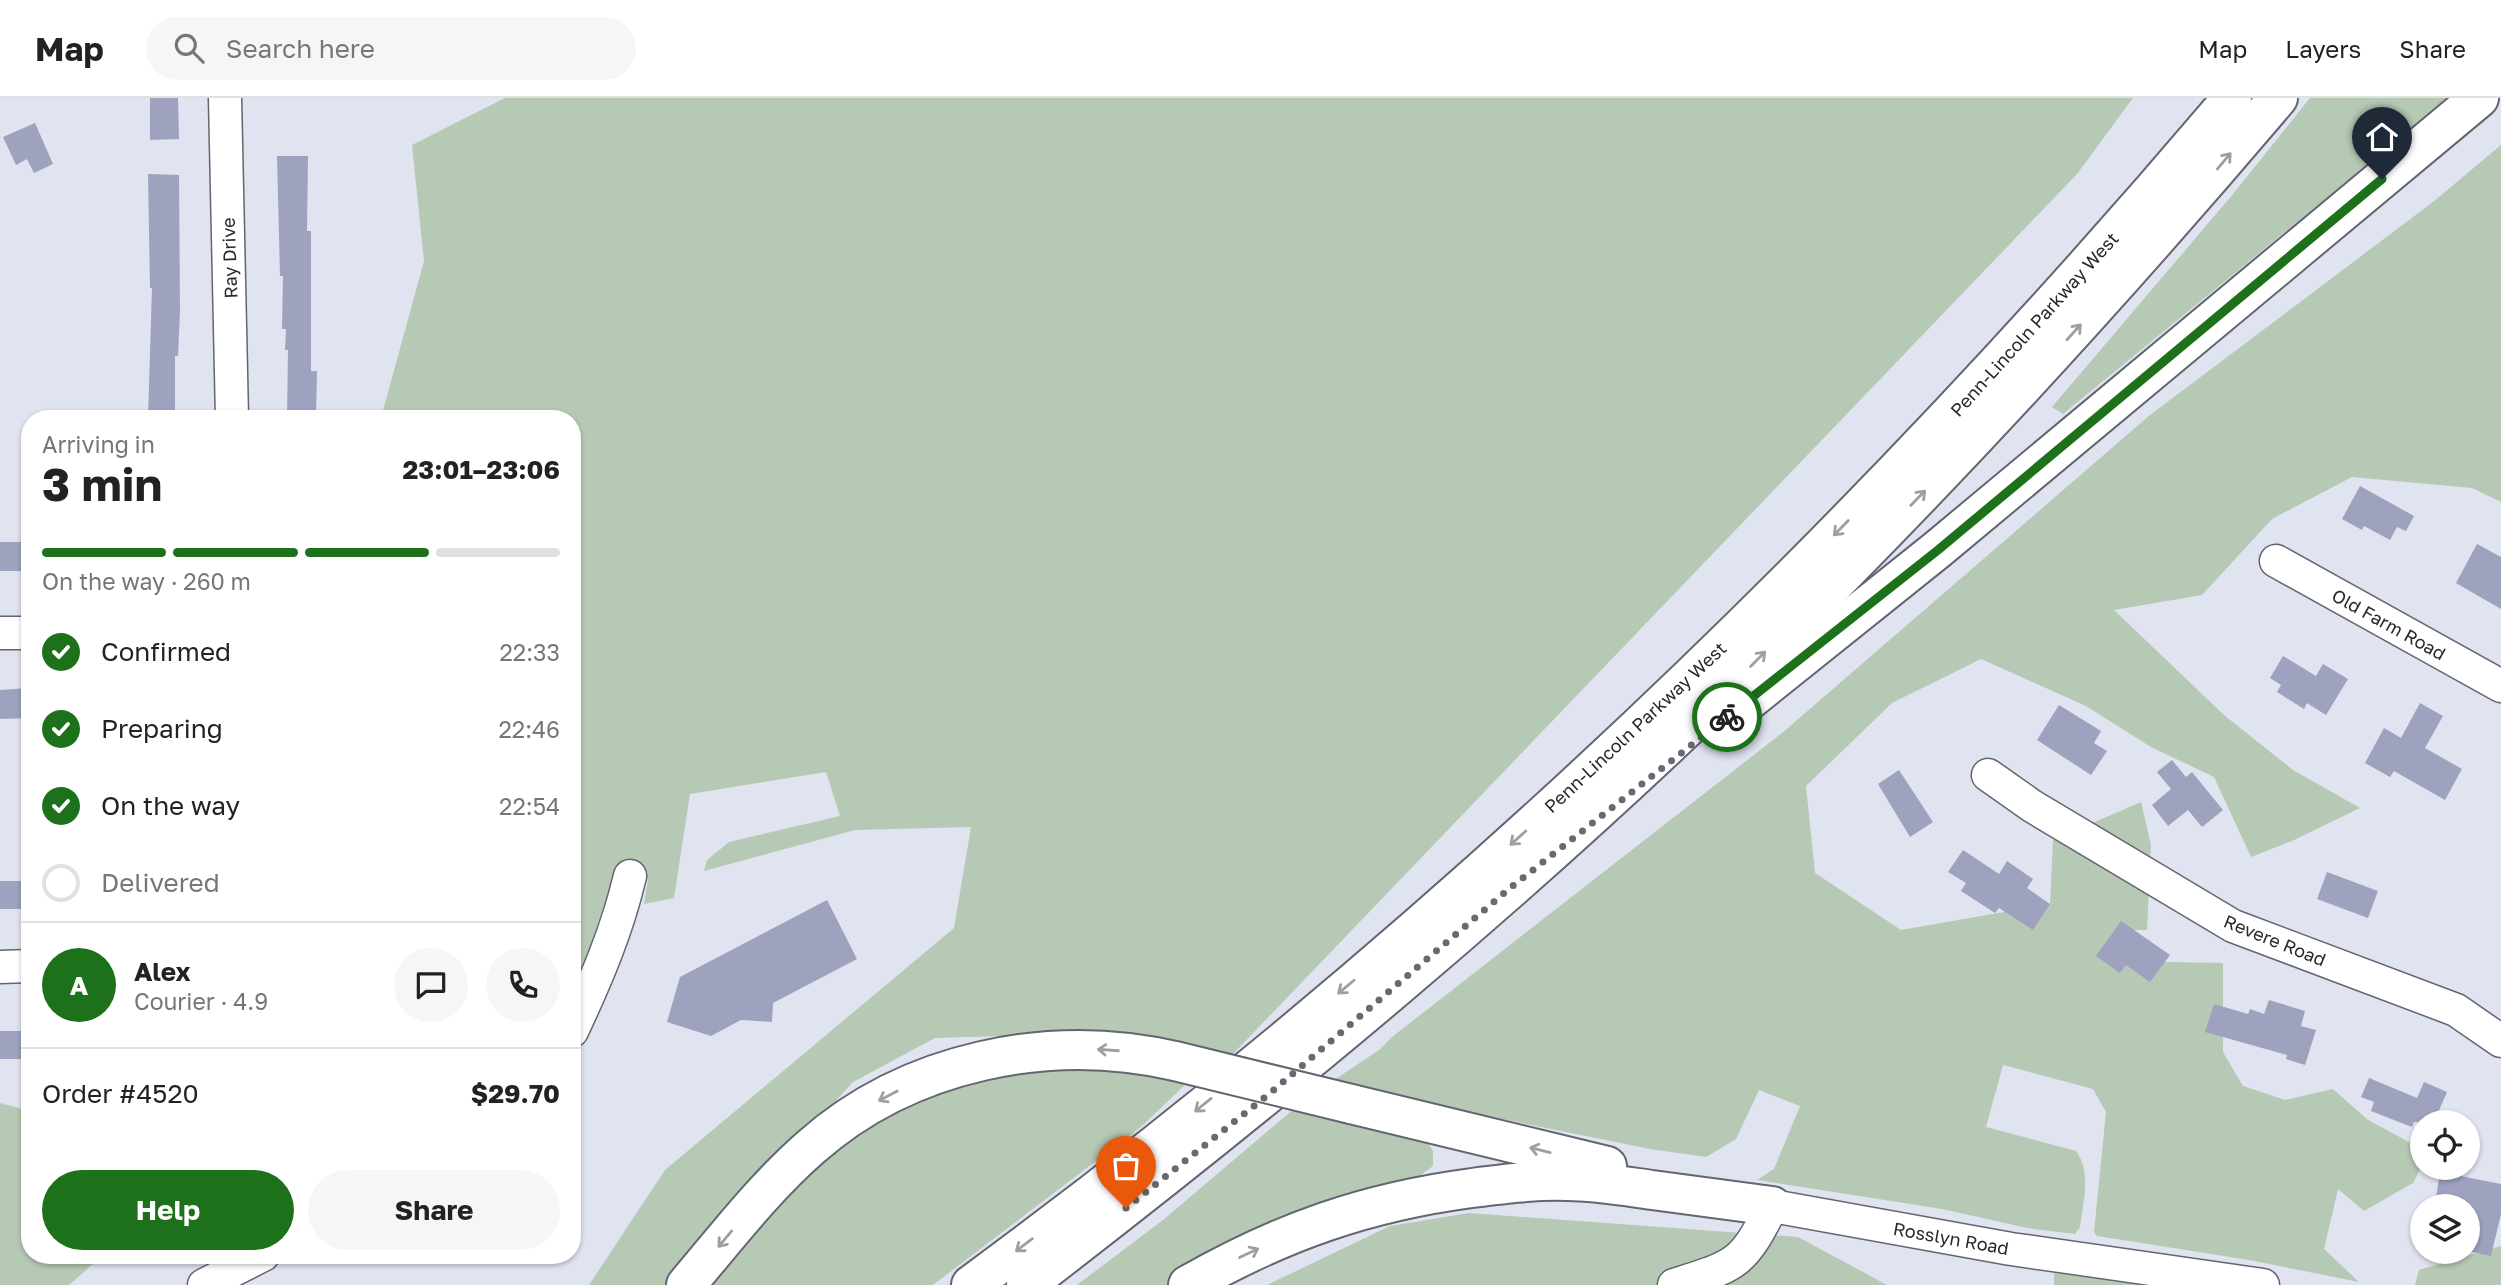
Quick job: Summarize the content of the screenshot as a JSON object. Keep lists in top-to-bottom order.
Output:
{
  "streets": {
    "highway": ["Penn-Lincoln Parkway West"],
    "street": [
      "Ray Drive",
      "Old Farm Road",
      "Revere Road",
      "Rosslyn Road"
    ]
  },
  "page": {
    "header": "Map",
    "search": "Search here",
    "nav": ["Map", "Layers", "Share"],
    "heading": ["3 min", "Arriving in", "23:01–23:06"],
    "panel": [
      "Alex",
      "Courier · 4.9",
      "Order #4520",
      "$29.70"
    ],
    "bar": "On the way · 260 m",
    "list": [
      ["Confirmed", "22:33"],
      ["Preparing", "22:46"],
      ["On the way", "22:54"],
      "Delivered"
    ],
    "round": "A",
    "buttons": ["Help", "Share"]
  }
}
